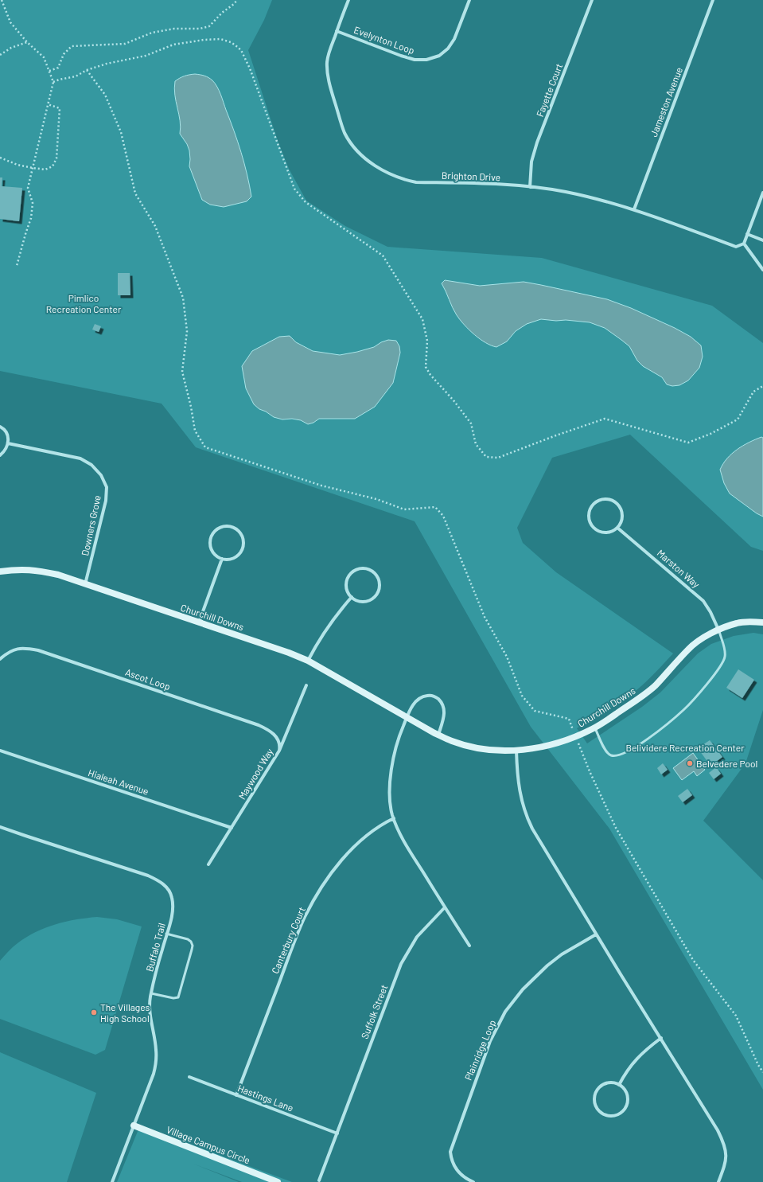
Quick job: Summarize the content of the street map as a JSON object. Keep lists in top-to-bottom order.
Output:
{
  "streets": {
    "street": [
      "Evelynton Loop",
      "Fayette Court",
      "Jameston Avenue",
      "Brighton Drive",
      "Downers Grove",
      "Marston Way",
      "Churchill Downs",
      "Ascot Loop",
      "Maywood Way",
      "Hialeah Avenue",
      "Canterbury Court",
      "Buffalo Trail",
      "Suffolk Street",
      "Plainridge Loop",
      "Hastings Lane",
      "Village Campus Circle"
    ]
  },
  "crossings": [
    ["Evelynton Loop", "Brighton Drive"],
    ["Fayette Court", "Brighton Drive"],
    ["Jameston Avenue", "Brighton Drive"],
    ["Downers Grove", "Churchill Downs"],
    ["Marston Way", "Churchill Downs"],
    ["Ascot Loop", "Maywood Way"],
    ["Maywood Way", "Hialeah Avenue"],
    ["Canterbury Court", "Hastings Lane"],
    ["Buffalo Trail", "Village Campus Circle"],
    ["Suffolk Street", "Hastings Lane"]
  ],
  "parks": ["Pimlico Recreation Center", "Belividere Recreation Center"],
  "places": ["Belvedere Pool", "The Villages High School"]
}
